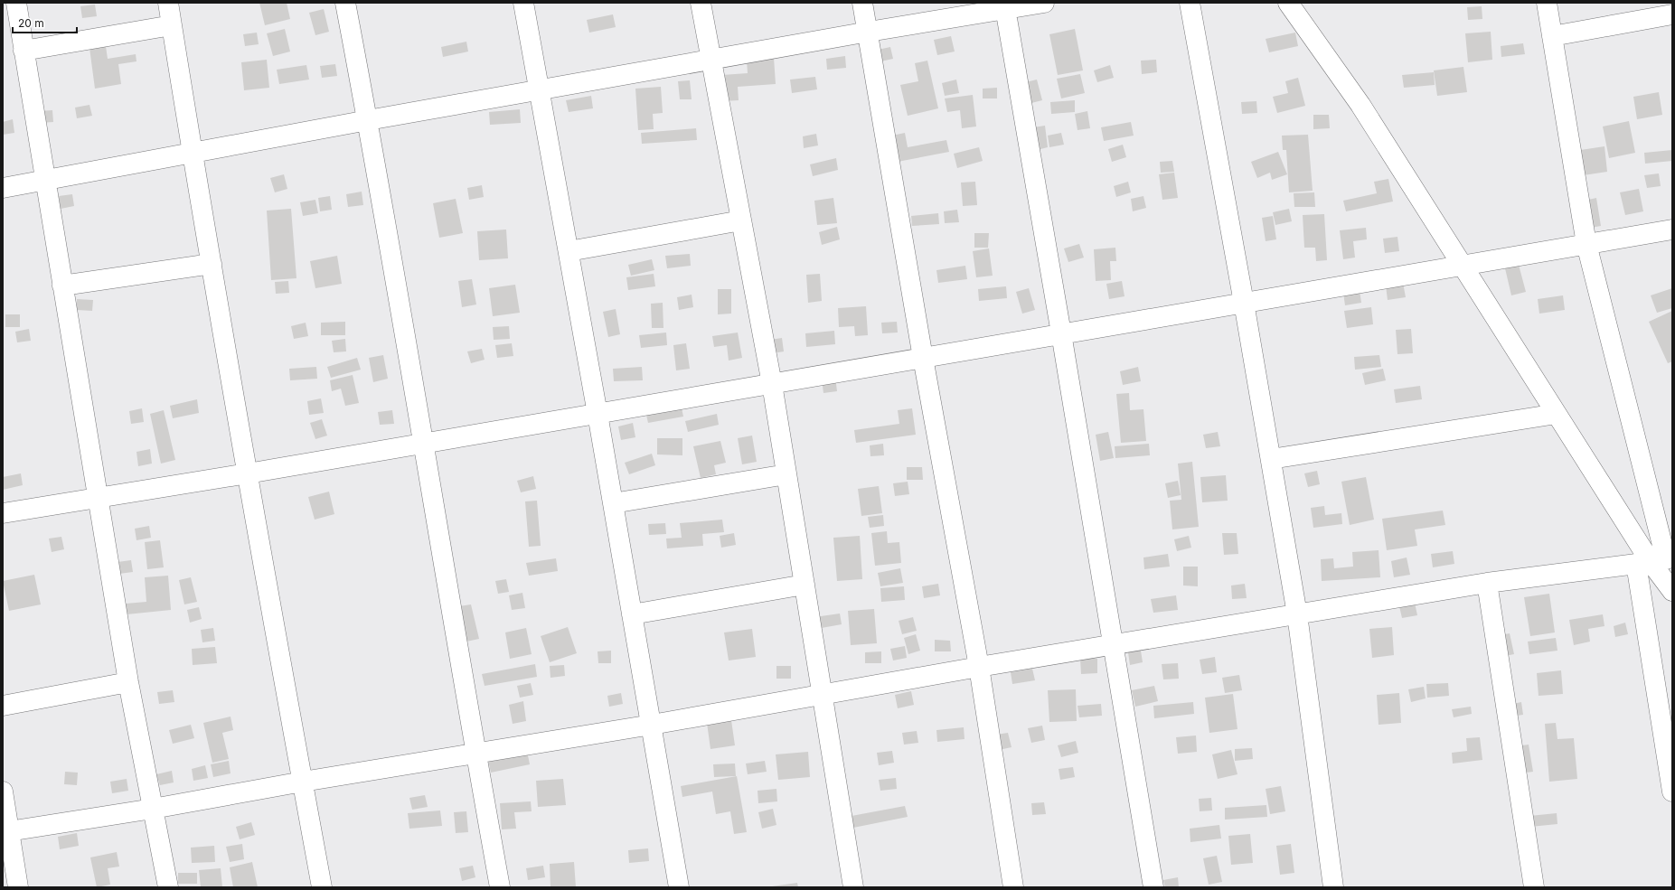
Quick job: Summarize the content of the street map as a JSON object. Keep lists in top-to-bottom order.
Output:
{
  "scale_bar": "20 m"
}
